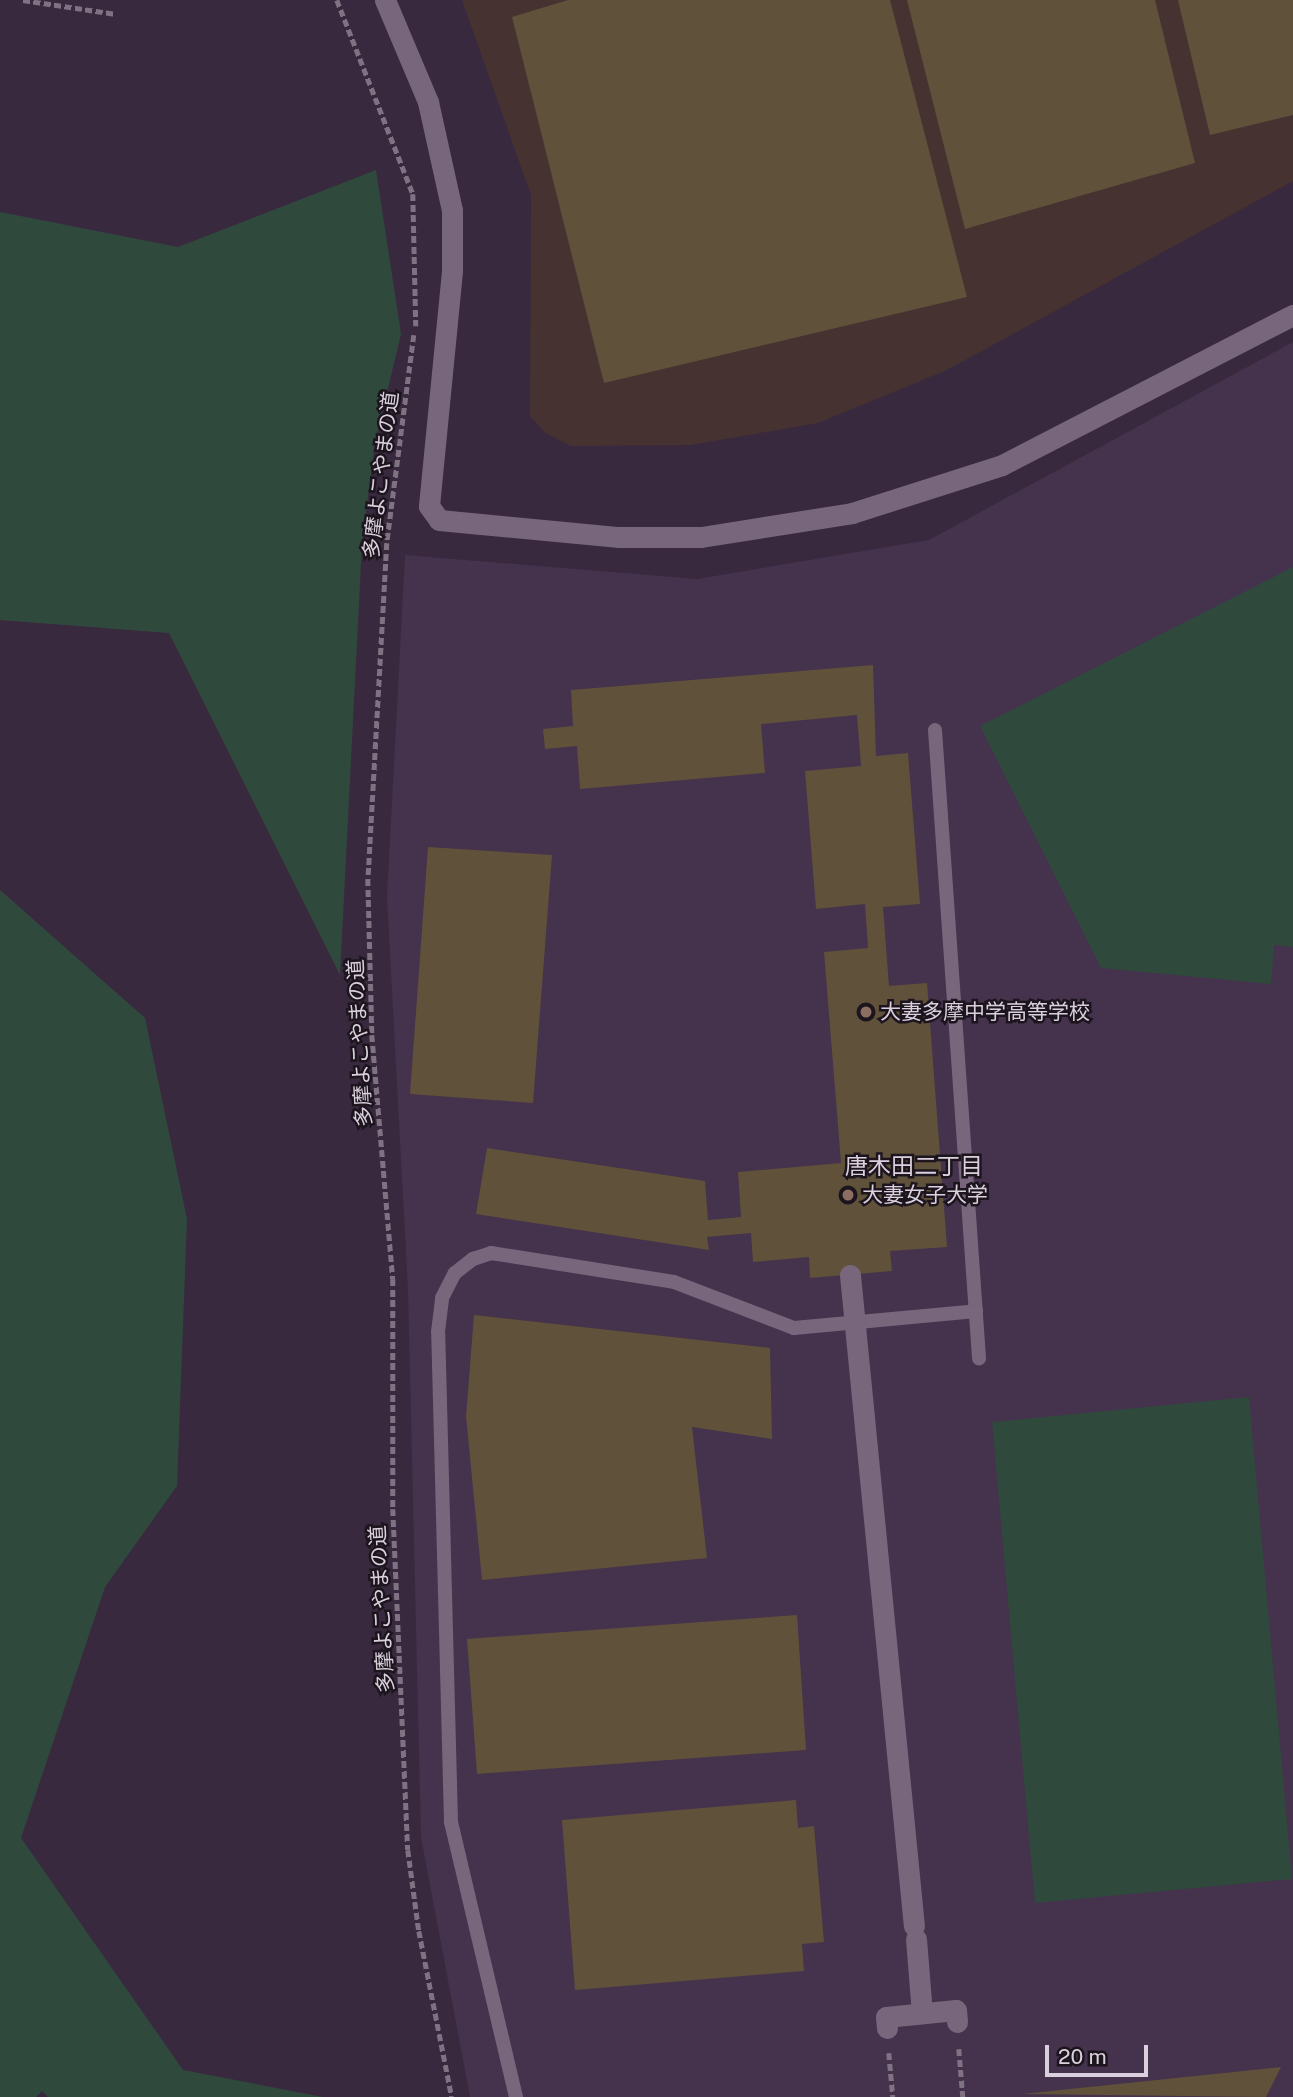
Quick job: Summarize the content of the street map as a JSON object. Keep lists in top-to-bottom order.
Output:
{
  "streets": {
    "path": ["多摩よこやまの道"]
  },
  "districts": ["唐木田二丁目"],
  "places": ["大妻多摩中学高等学校", "大妻女子大学"],
  "scale_bar": "20 m"
}
